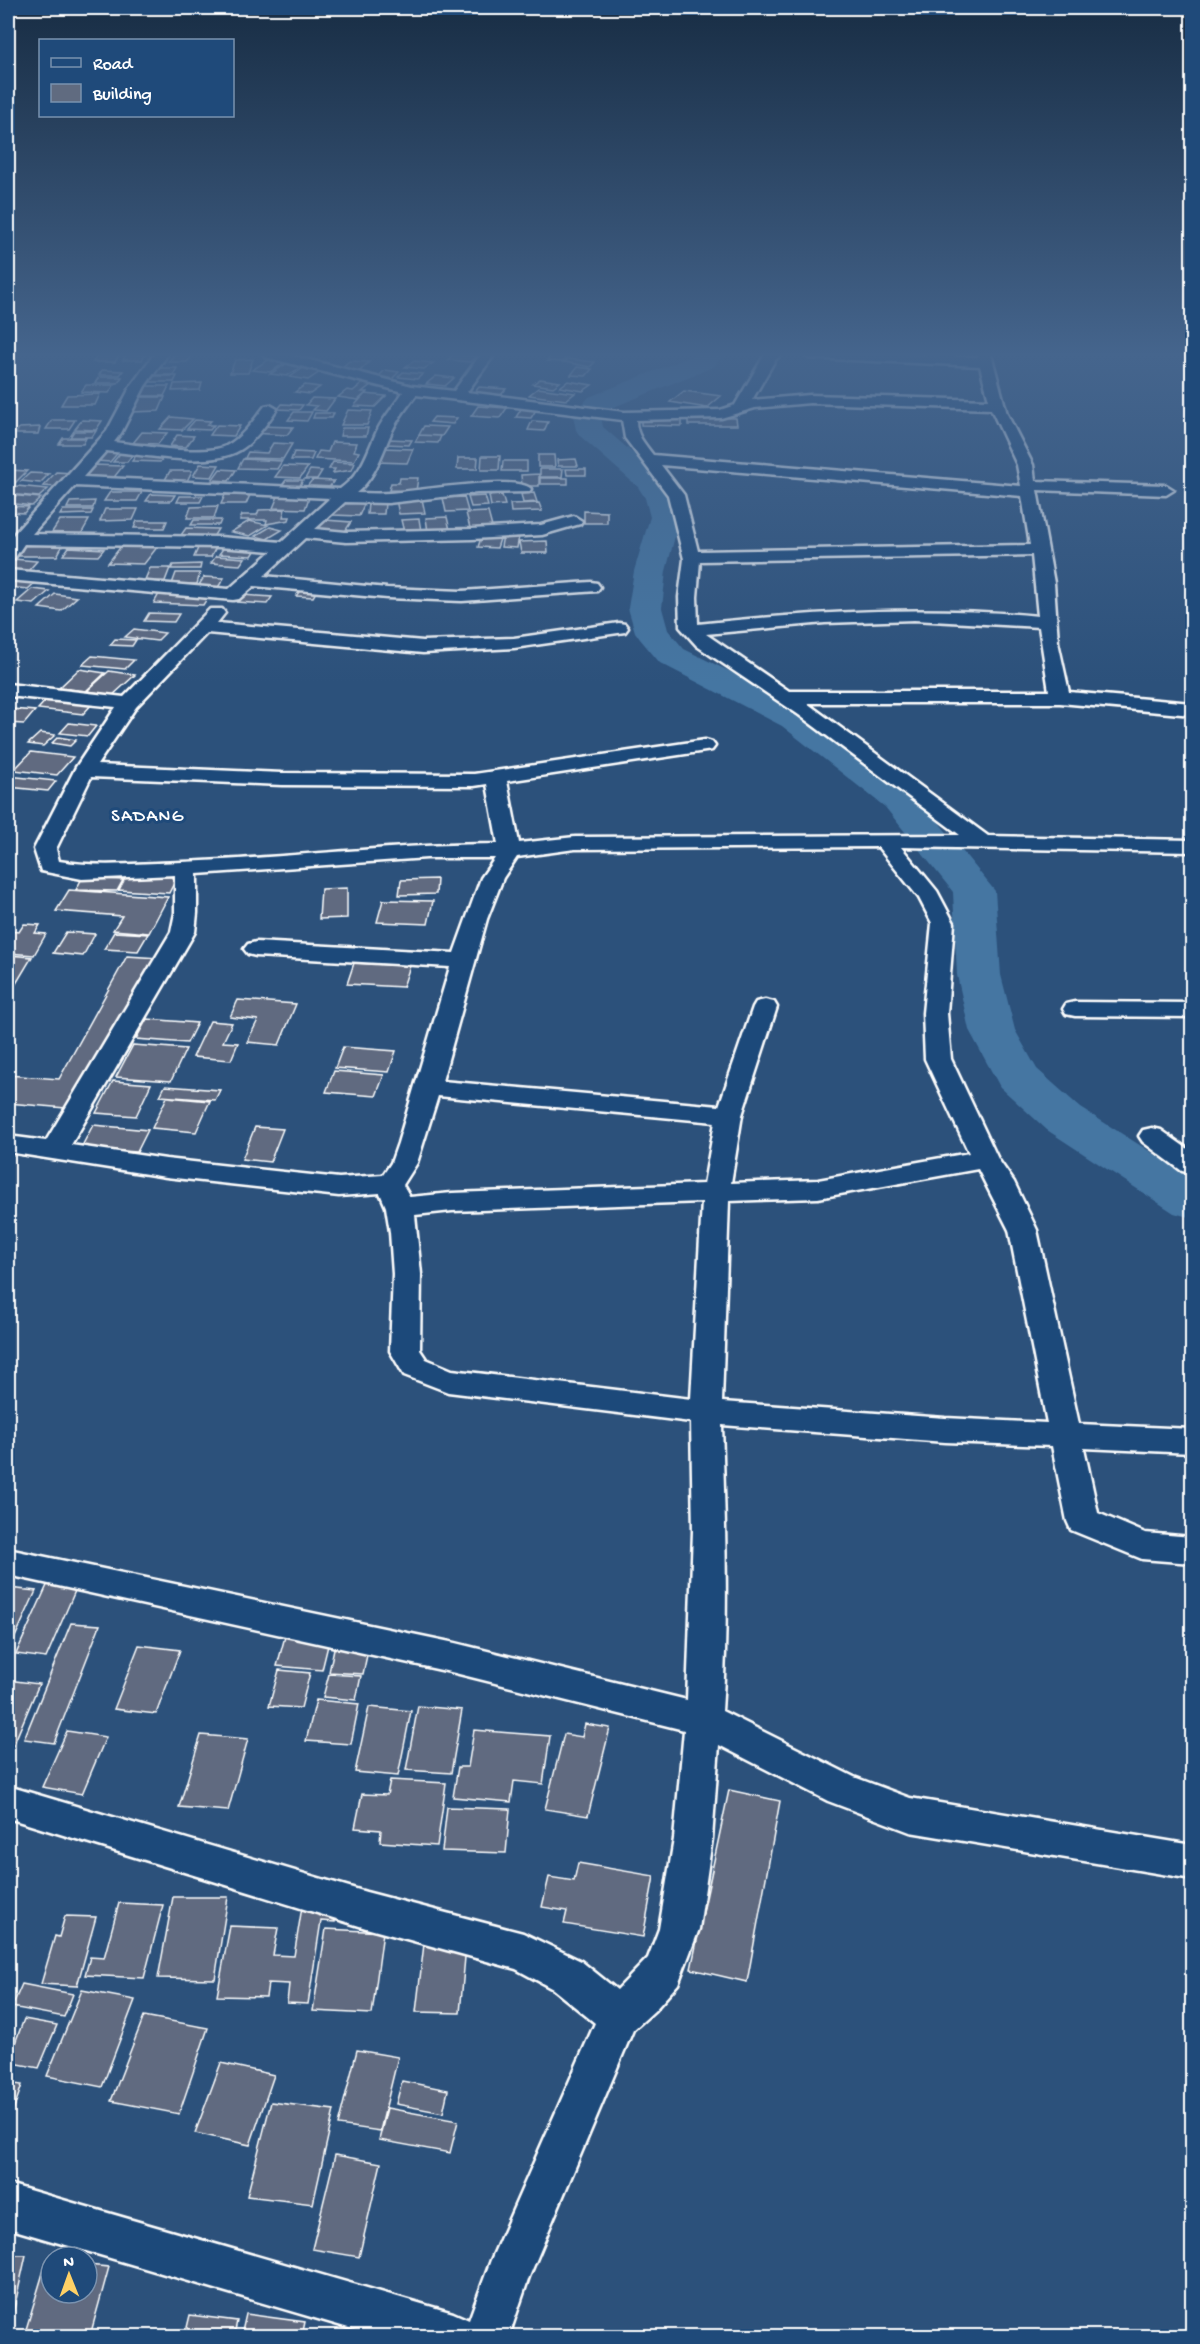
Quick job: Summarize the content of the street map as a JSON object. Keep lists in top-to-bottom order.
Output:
{
  "districts": ["SADANG"],
  "legend": ["Road", "Building"],
  "north": "top"
}
